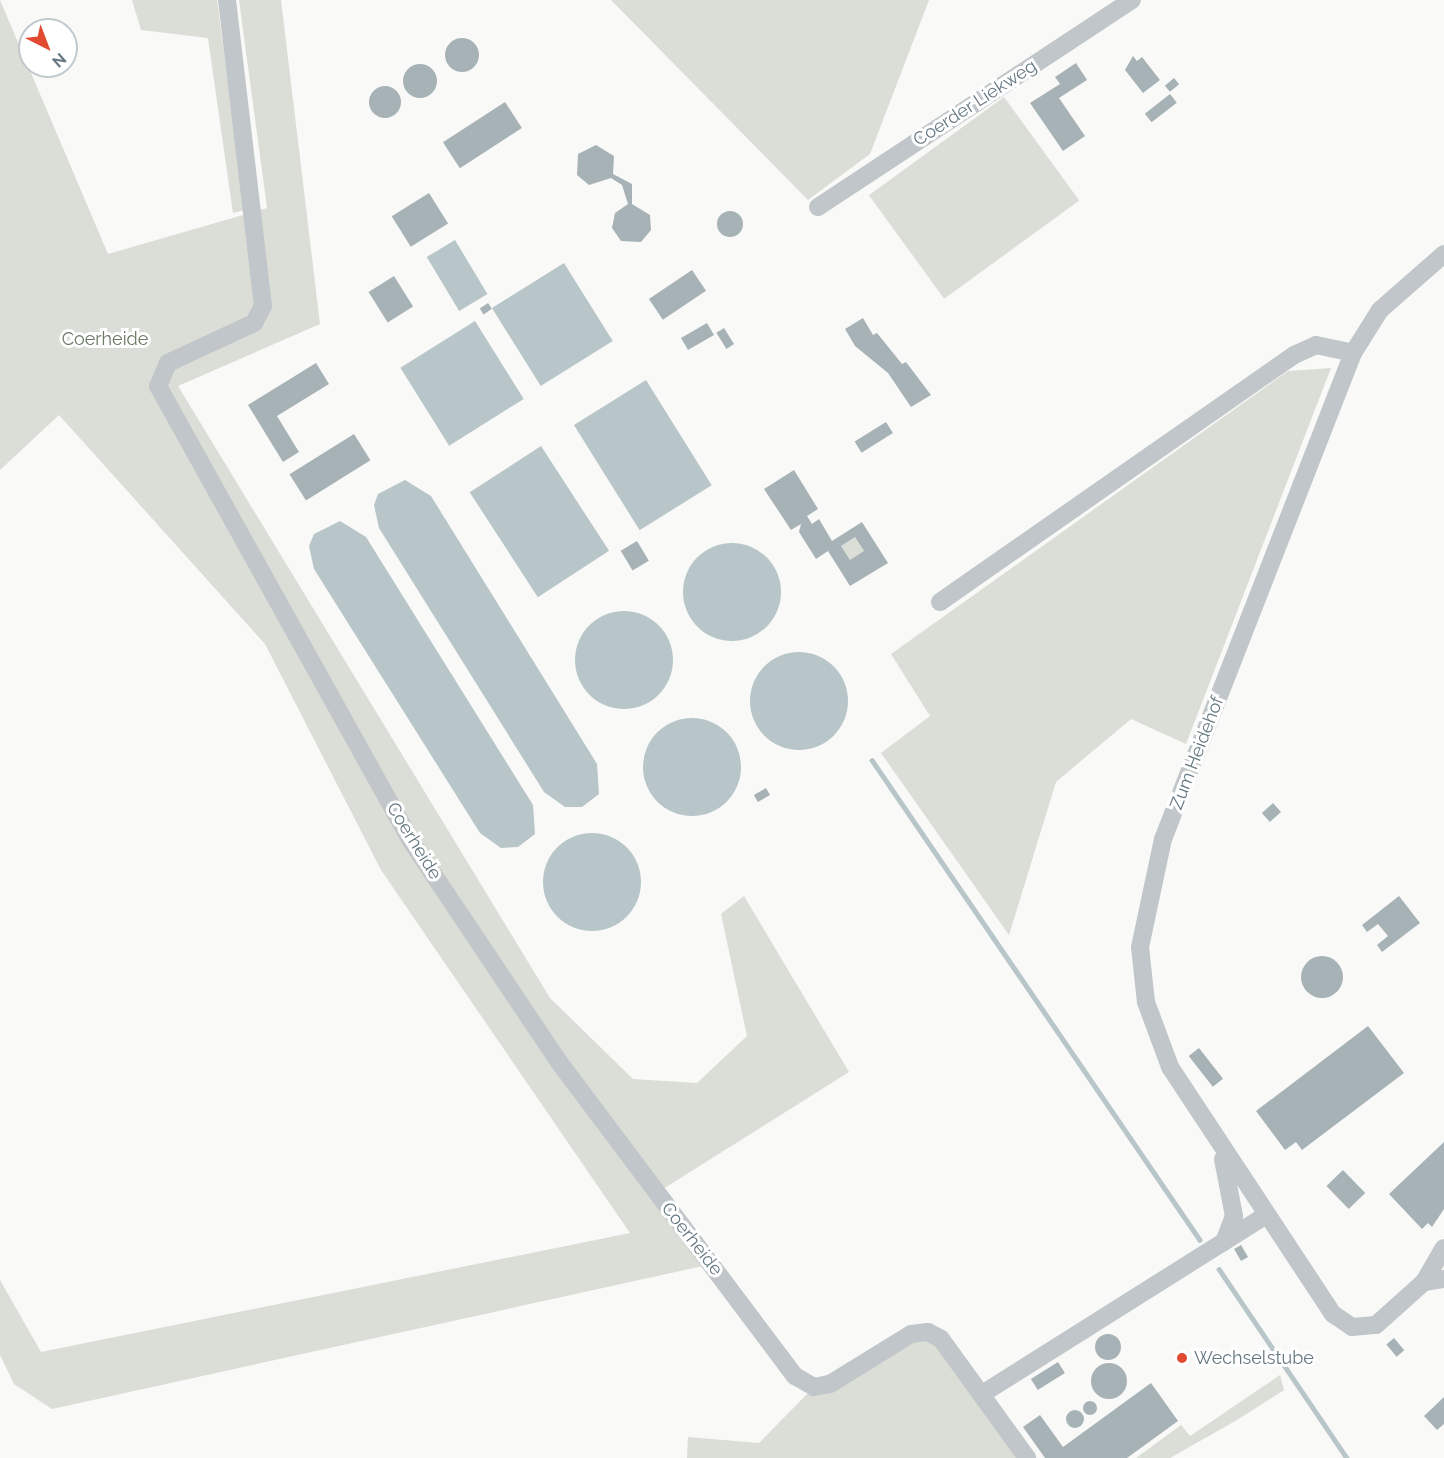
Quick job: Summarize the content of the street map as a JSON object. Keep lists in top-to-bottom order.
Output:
{
  "streets": {
    "street": ["Coerder Liekweg", "Zum Heidehof", "Coerheide"]
  },
  "parks": ["Coerheide"],
  "places": ["Wechselstube"],
  "north": "bottom right"
}
